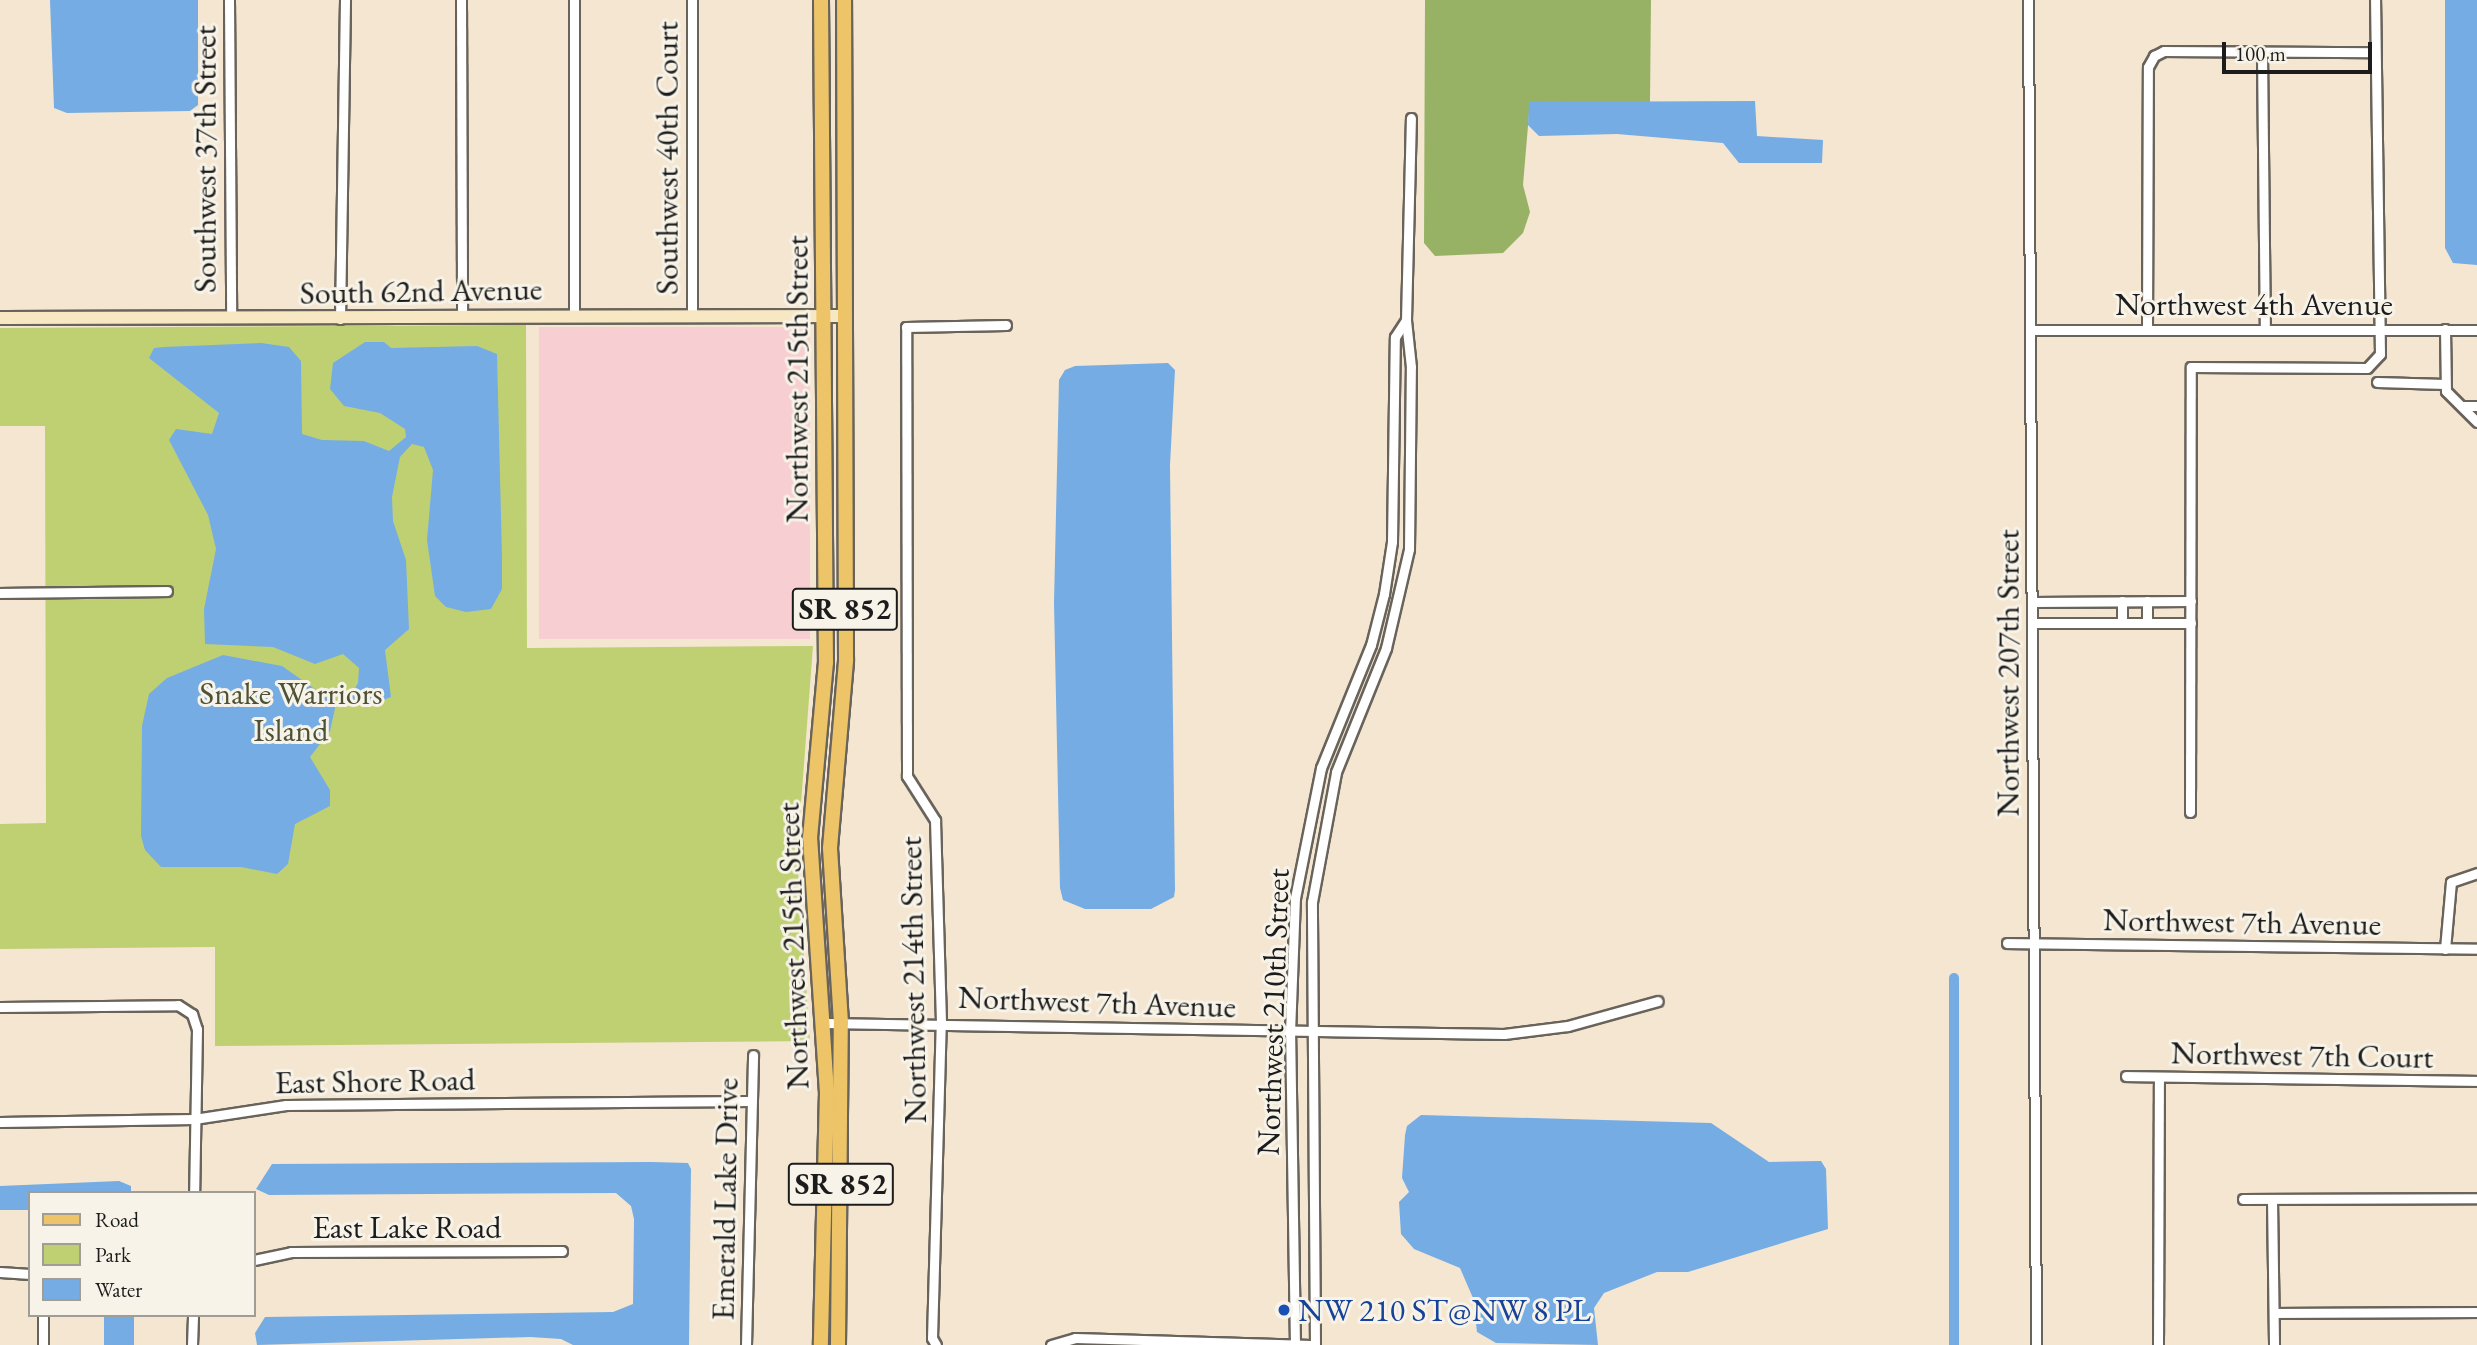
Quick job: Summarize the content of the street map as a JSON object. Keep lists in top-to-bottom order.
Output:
{
  "streets": {
    "main road": ["Northwest 215th Street", "SR 852"],
    "street": [
      "Southwest 40th Court",
      "Southwest 37th Street",
      "South 62nd Avenue",
      "Northwest 4th Avenue",
      "Northwest 207th Street",
      "Northwest 7th Avenue",
      "Northwest 214th Street",
      "Northwest 210th Street",
      "Northwest 7th Court",
      "East Shore Road",
      "Emerald Lake Drive",
      "East Lake Road"
    ]
  },
  "crossings": [
    ["Southwest 40th Court", "South 62nd Avenue"],
    ["Southwest 37th Street", "South 62nd Avenue"],
    ["South 62nd Avenue", "Northwest 215th Street"],
    ["Northwest 4th Avenue", "Northwest 207th Street"],
    ["Northwest 215th Street", "Northwest 7th Avenue"],
    ["Northwest 207th Street", "Northwest 7th Avenue"],
    ["Northwest 7th Avenue", "Northwest 214th Street"],
    ["Northwest 7th Avenue", "Northwest 210th Street"],
    ["East Shore Road", "Emerald Lake Drive"]
  ],
  "parks": ["Snake Warriors Island"],
  "places": ["NW 210 ST@NW 8 PL"],
  "legend": ["Road", "Park", "Water"],
  "scale_bar": "100 m"
}
